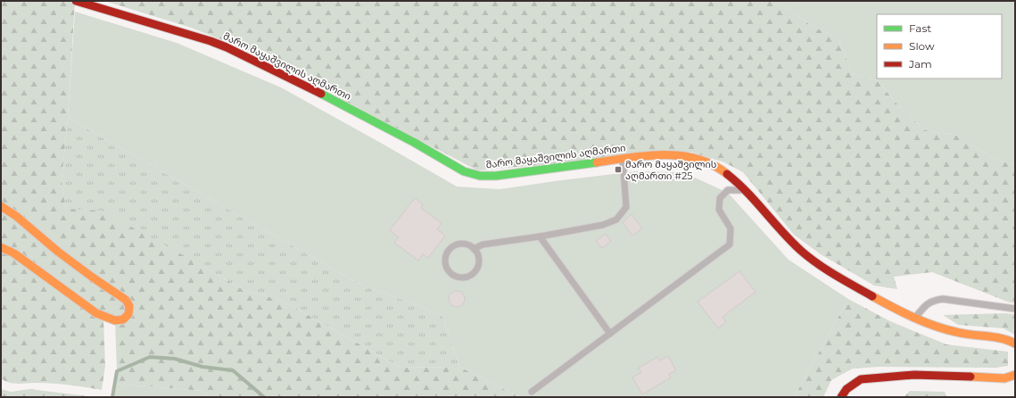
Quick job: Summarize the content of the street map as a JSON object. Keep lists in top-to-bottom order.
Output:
{
  "streets": {
    "main road": ["მარო მაყაშვილის აღმართი"]
  },
  "places": {
    "transit": ["მარო მაყაშვილის აღმართი #25"]
  },
  "legend": ["Fast", "Slow", "Jam"]
}
